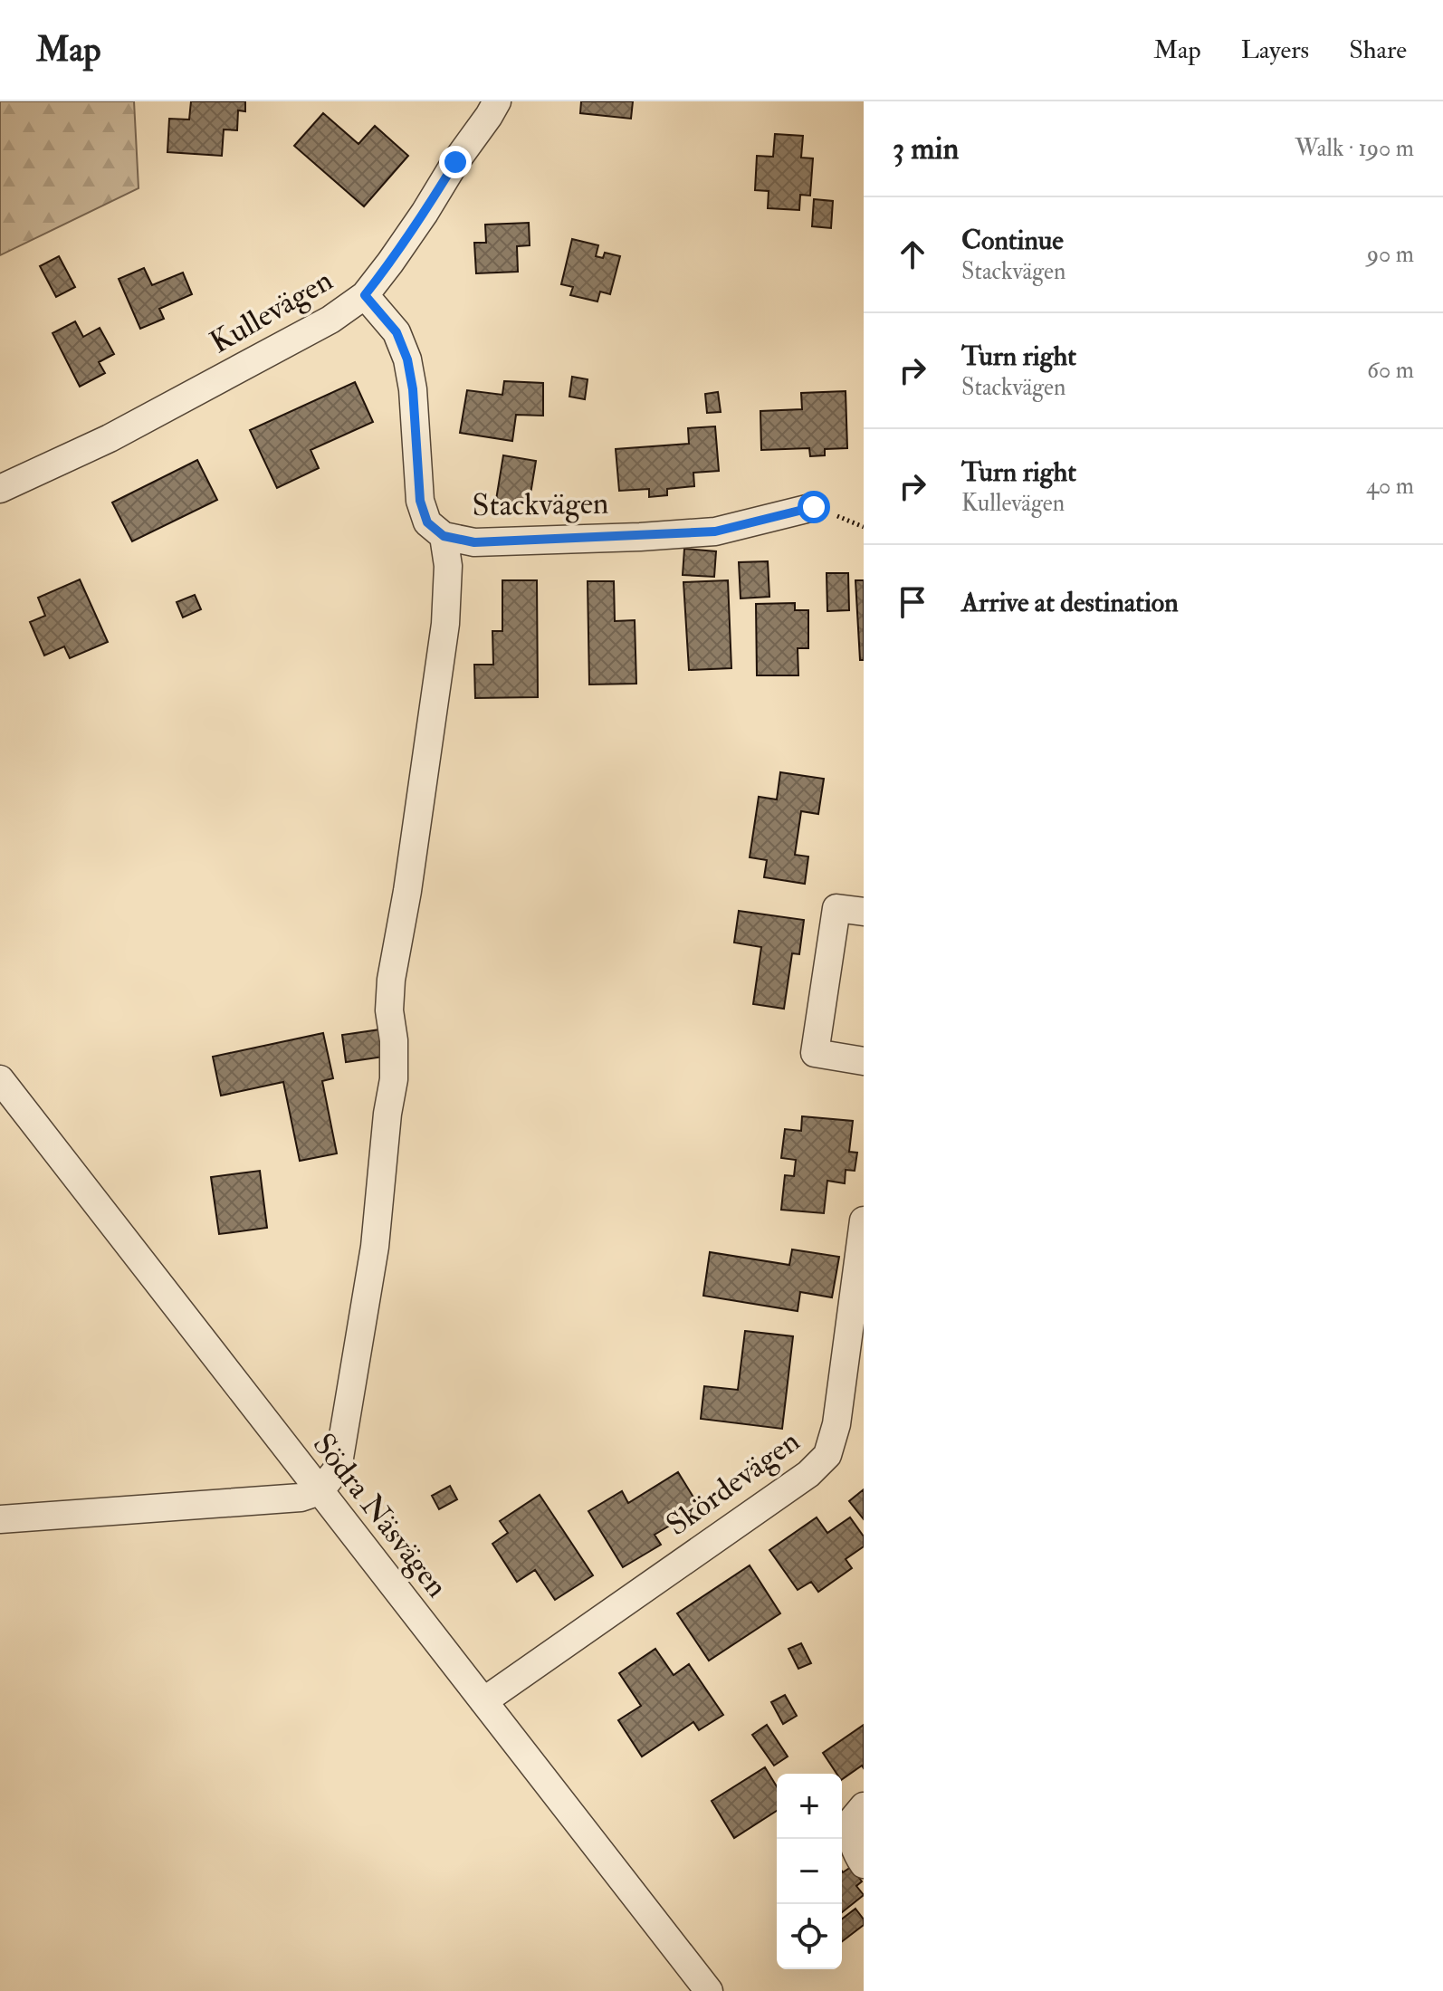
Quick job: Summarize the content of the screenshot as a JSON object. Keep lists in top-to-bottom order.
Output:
{
  "streets": {
    "street": [
      "Kullevägen",
      "Stackvägen",
      "Skördevägen",
      "Södra Näsvägen"
    ]
  },
  "crossings": [
    ["Kullevägen", "Stackvägen"],
    ["Skördevägen", "Södra Näsvägen"]
  ],
  "page": {
    "header": "Map",
    "nav": ["Map", "Layers", "Share"],
    "heading": ["3 min", "Walk · 190 m"],
    "list": [
      ["Continue", "Stackvägen", "90 m"],
      ["Turn right", "Stackvägen", "60 m"],
      ["Turn right", "Kullevägen", "40 m"],
      "Arrive at destination"
    ],
    "map_buttons": ["+", "−"]
  }
}
